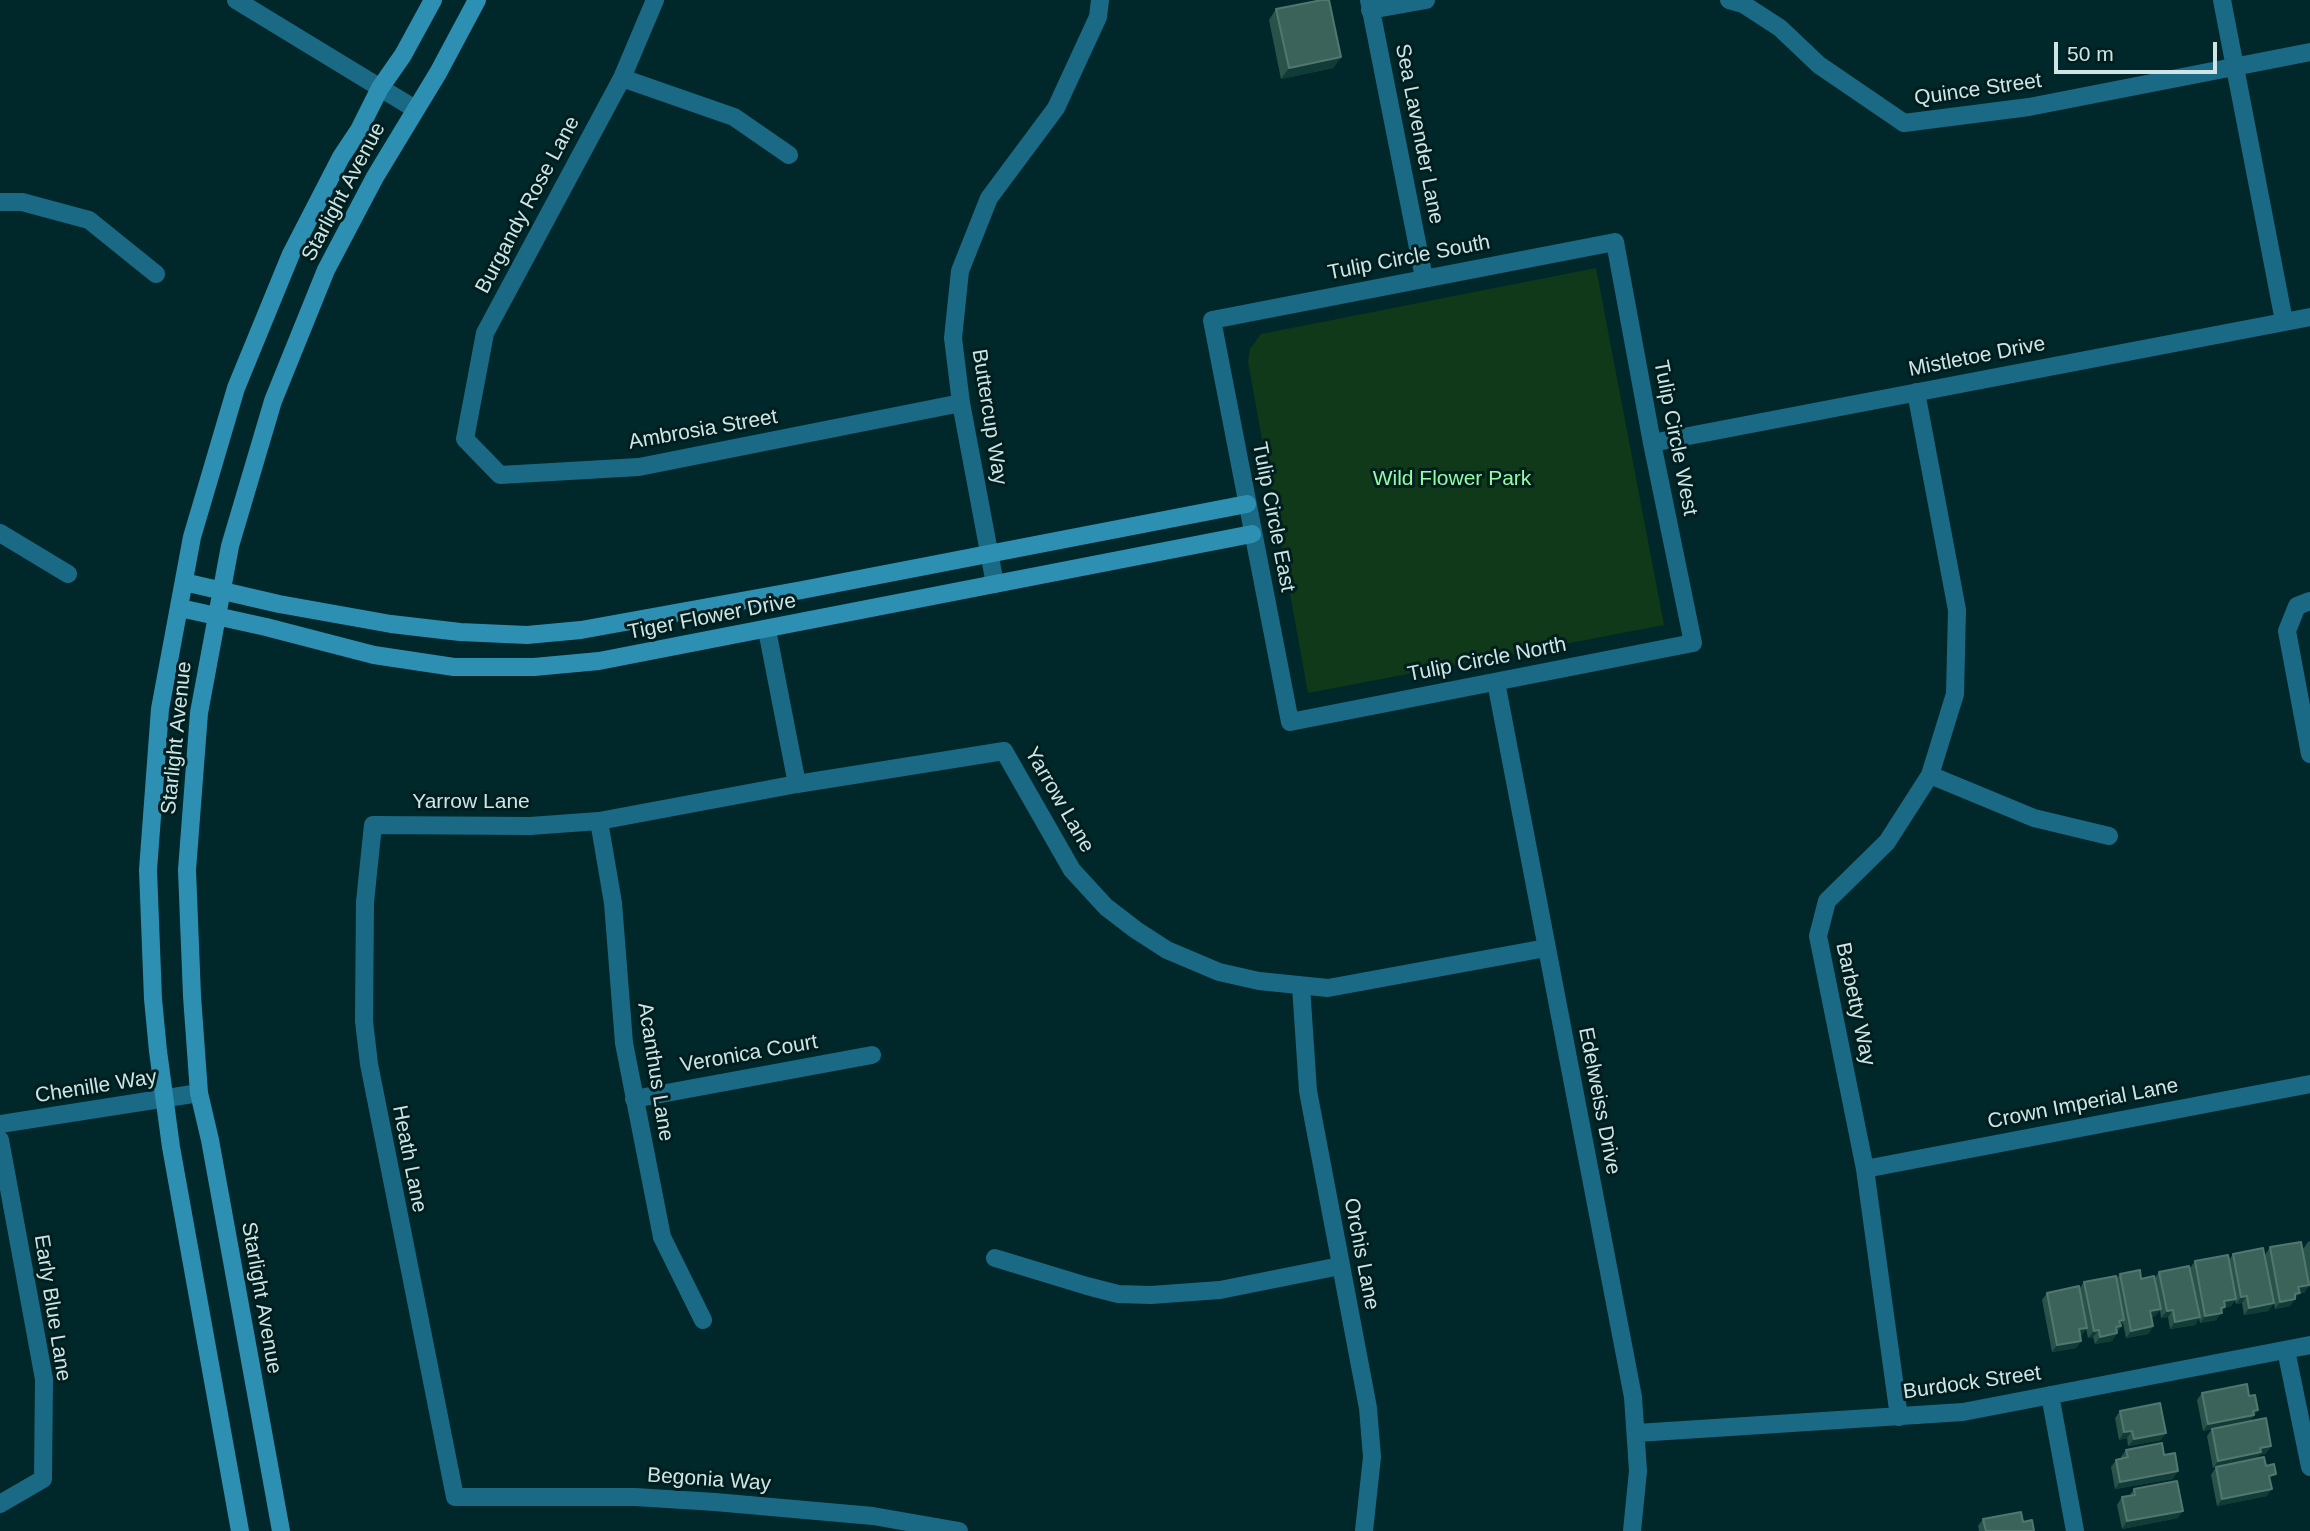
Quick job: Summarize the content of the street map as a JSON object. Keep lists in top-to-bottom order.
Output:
{
  "streets": {
    "street": [
      "Quince Street",
      "Sea Lavender Lane",
      "Starlight Avenue",
      "Burgandy Rose Lane",
      "Tulip Circle South",
      "Mistletoe Drive",
      "Buttercup Way",
      "Ambrosia Street",
      "Tulip Circle West",
      "Tulip Circle East",
      "Tiger Flower Drive",
      "Tulip Circle North",
      "Yarrow Lane",
      "Barbetty Way",
      "Veronica Court",
      "Acanthus Lane",
      "Chenille Way",
      "Edelweiss Drive",
      "Crown Imperial Lane",
      "Heath Lane",
      "Orchis Lane",
      "Early Blue Lane",
      "Burdock Street",
      "Begonia Way"
    ]
  },
  "crossings": [
    ["Sea Lavender Lane", "Tulip Circle South"],
    ["Starlight Avenue", "Tiger Flower Drive"],
    ["Starlight Avenue", "Chenille Way"],
    ["Burgandy Rose Lane", "Ambrosia Street"],
    ["Tulip Circle South", "Tulip Circle West"],
    ["Tulip Circle South", "Tulip Circle East"],
    ["Mistletoe Drive", "Tulip Circle West"],
    ["Mistletoe Drive", "Barbetty Way"],
    ["Buttercup Way", "Ambrosia Street"],
    ["Buttercup Way", "Tiger Flower Drive"],
    ["Tulip Circle West", "Tulip Circle North"],
    ["Tulip Circle East", "Tiger Flower Drive"],
    ["Tulip Circle East", "Tulip Circle North"],
    ["Tulip Circle North", "Edelweiss Drive"],
    ["Yarrow Lane", "Acanthus Lane"],
    ["Yarrow Lane", "Edelweiss Drive"],
    ["Yarrow Lane", "Heath Lane"],
    ["Yarrow Lane", "Orchis Lane"],
    ["Barbetty Way", "Crown Imperial Lane"],
    ["Barbetty Way", "Burdock Street"],
    ["Veronica Court", "Acanthus Lane"],
    ["Edelweiss Drive", "Burdock Street"],
    ["Heath Lane", "Begonia Way"]
  ],
  "parks": ["Wild Flower Park"],
  "scale_bar": "50 m"
}
